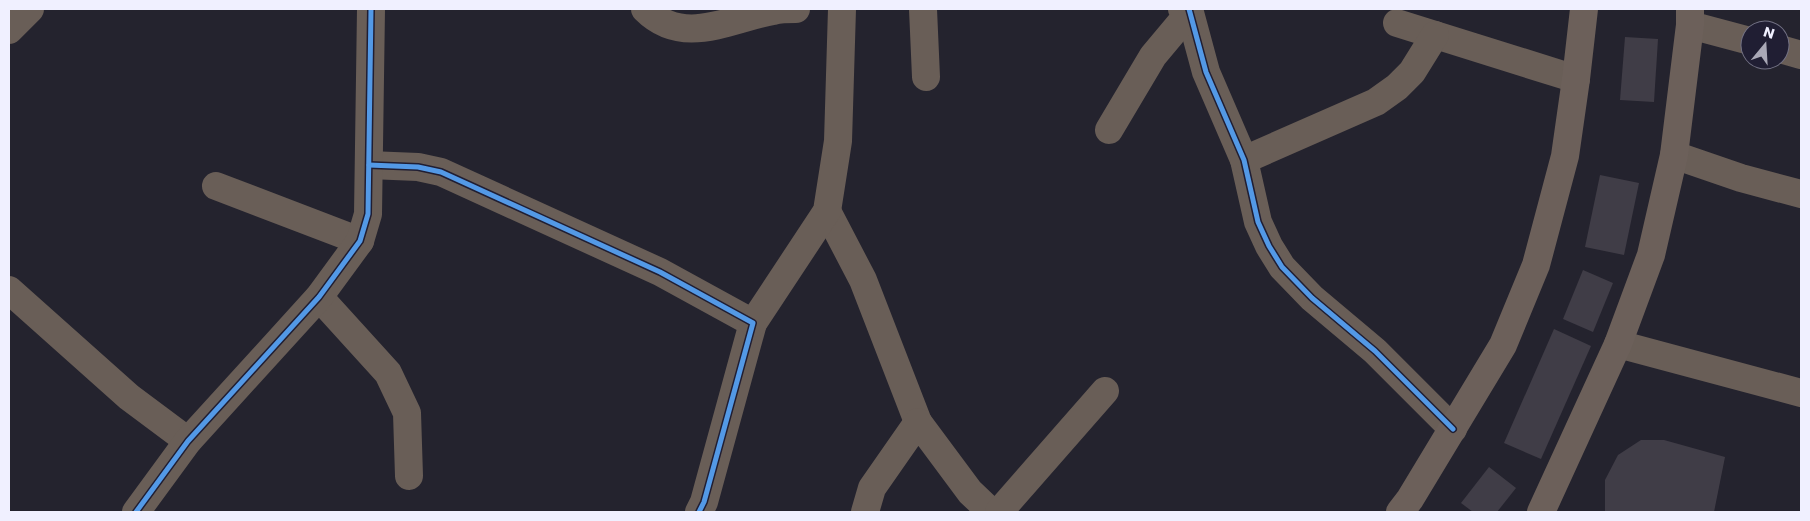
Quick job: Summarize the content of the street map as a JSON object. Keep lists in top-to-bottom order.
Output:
{
  "north": "top"
}
